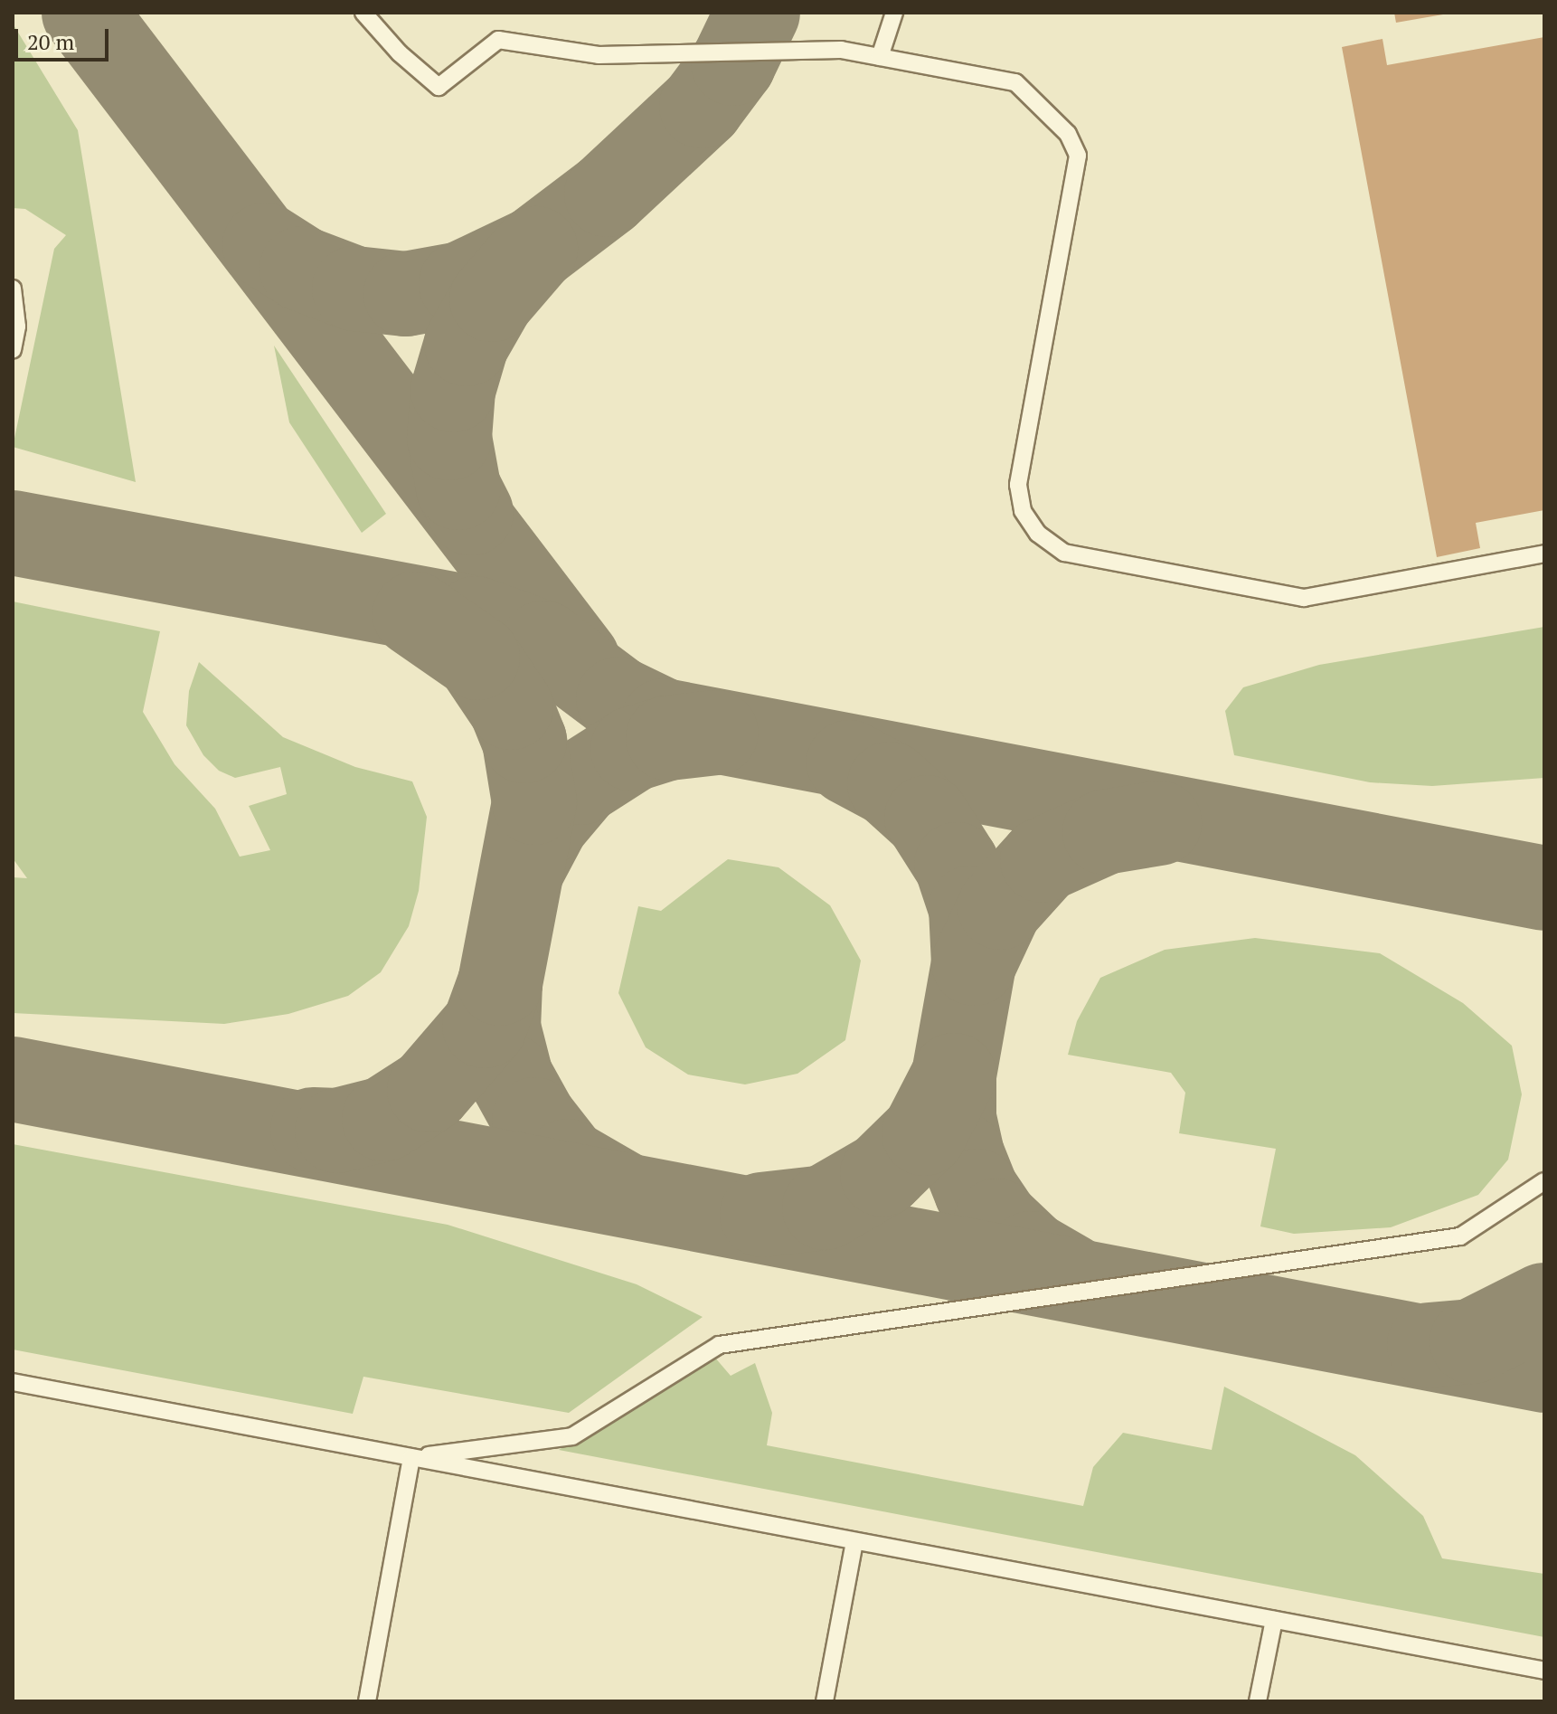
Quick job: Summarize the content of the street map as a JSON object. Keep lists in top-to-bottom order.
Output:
{
  "scale_bar": "20 m"
}
